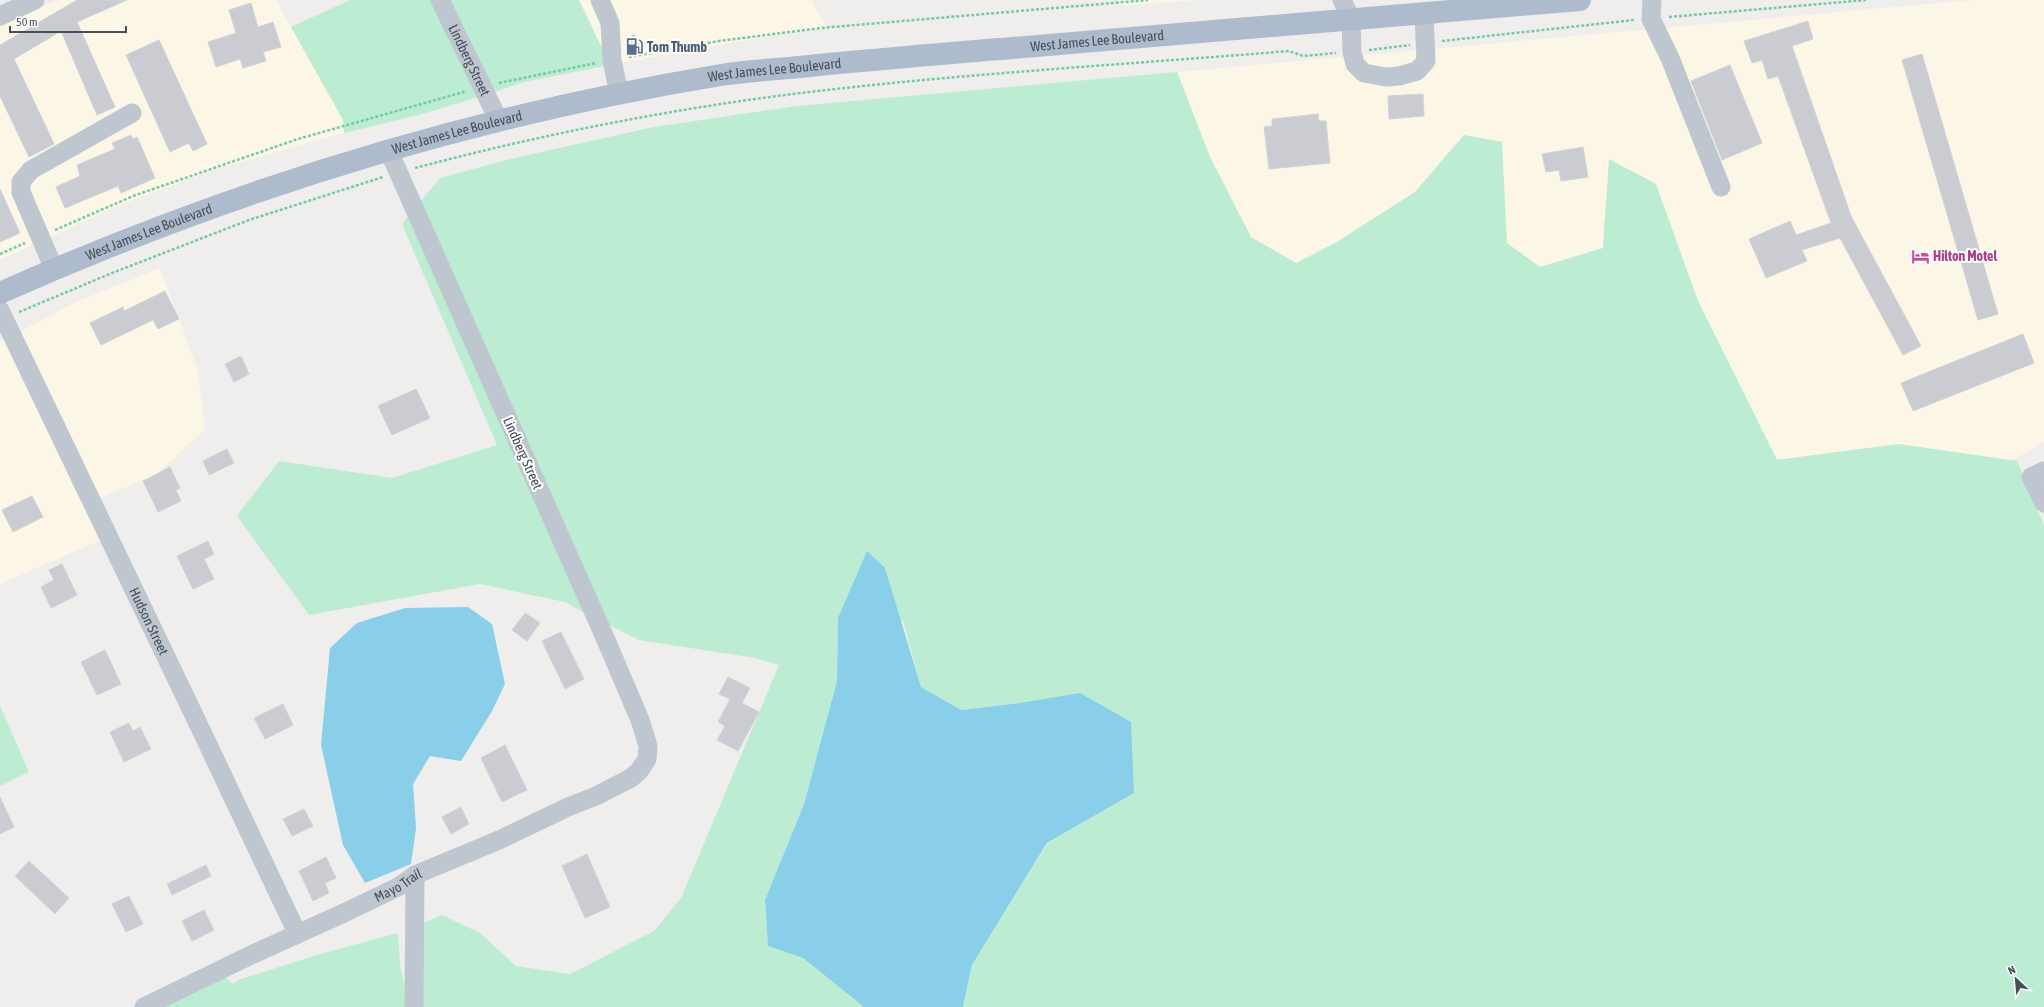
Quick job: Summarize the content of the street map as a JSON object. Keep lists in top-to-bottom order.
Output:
{
  "streets": {
    "main road": ["West James Lee Boulevard"],
    "street": ["Lindberg Street", "Hudson Street", "Mayo Trail"]
  },
  "crossings": [
    ["West James Lee Boulevard", "Lindberg Street"],
    ["Lindberg Street", "Mayo Trail"],
    ["Hudson Street", "Mayo Trail"]
  ],
  "places": {
    "fuel station": ["Tom Thumb"],
    "hotel": ["Hilton Motel"]
  },
  "scale_bar": "50 m",
  "north": "top left"
}
